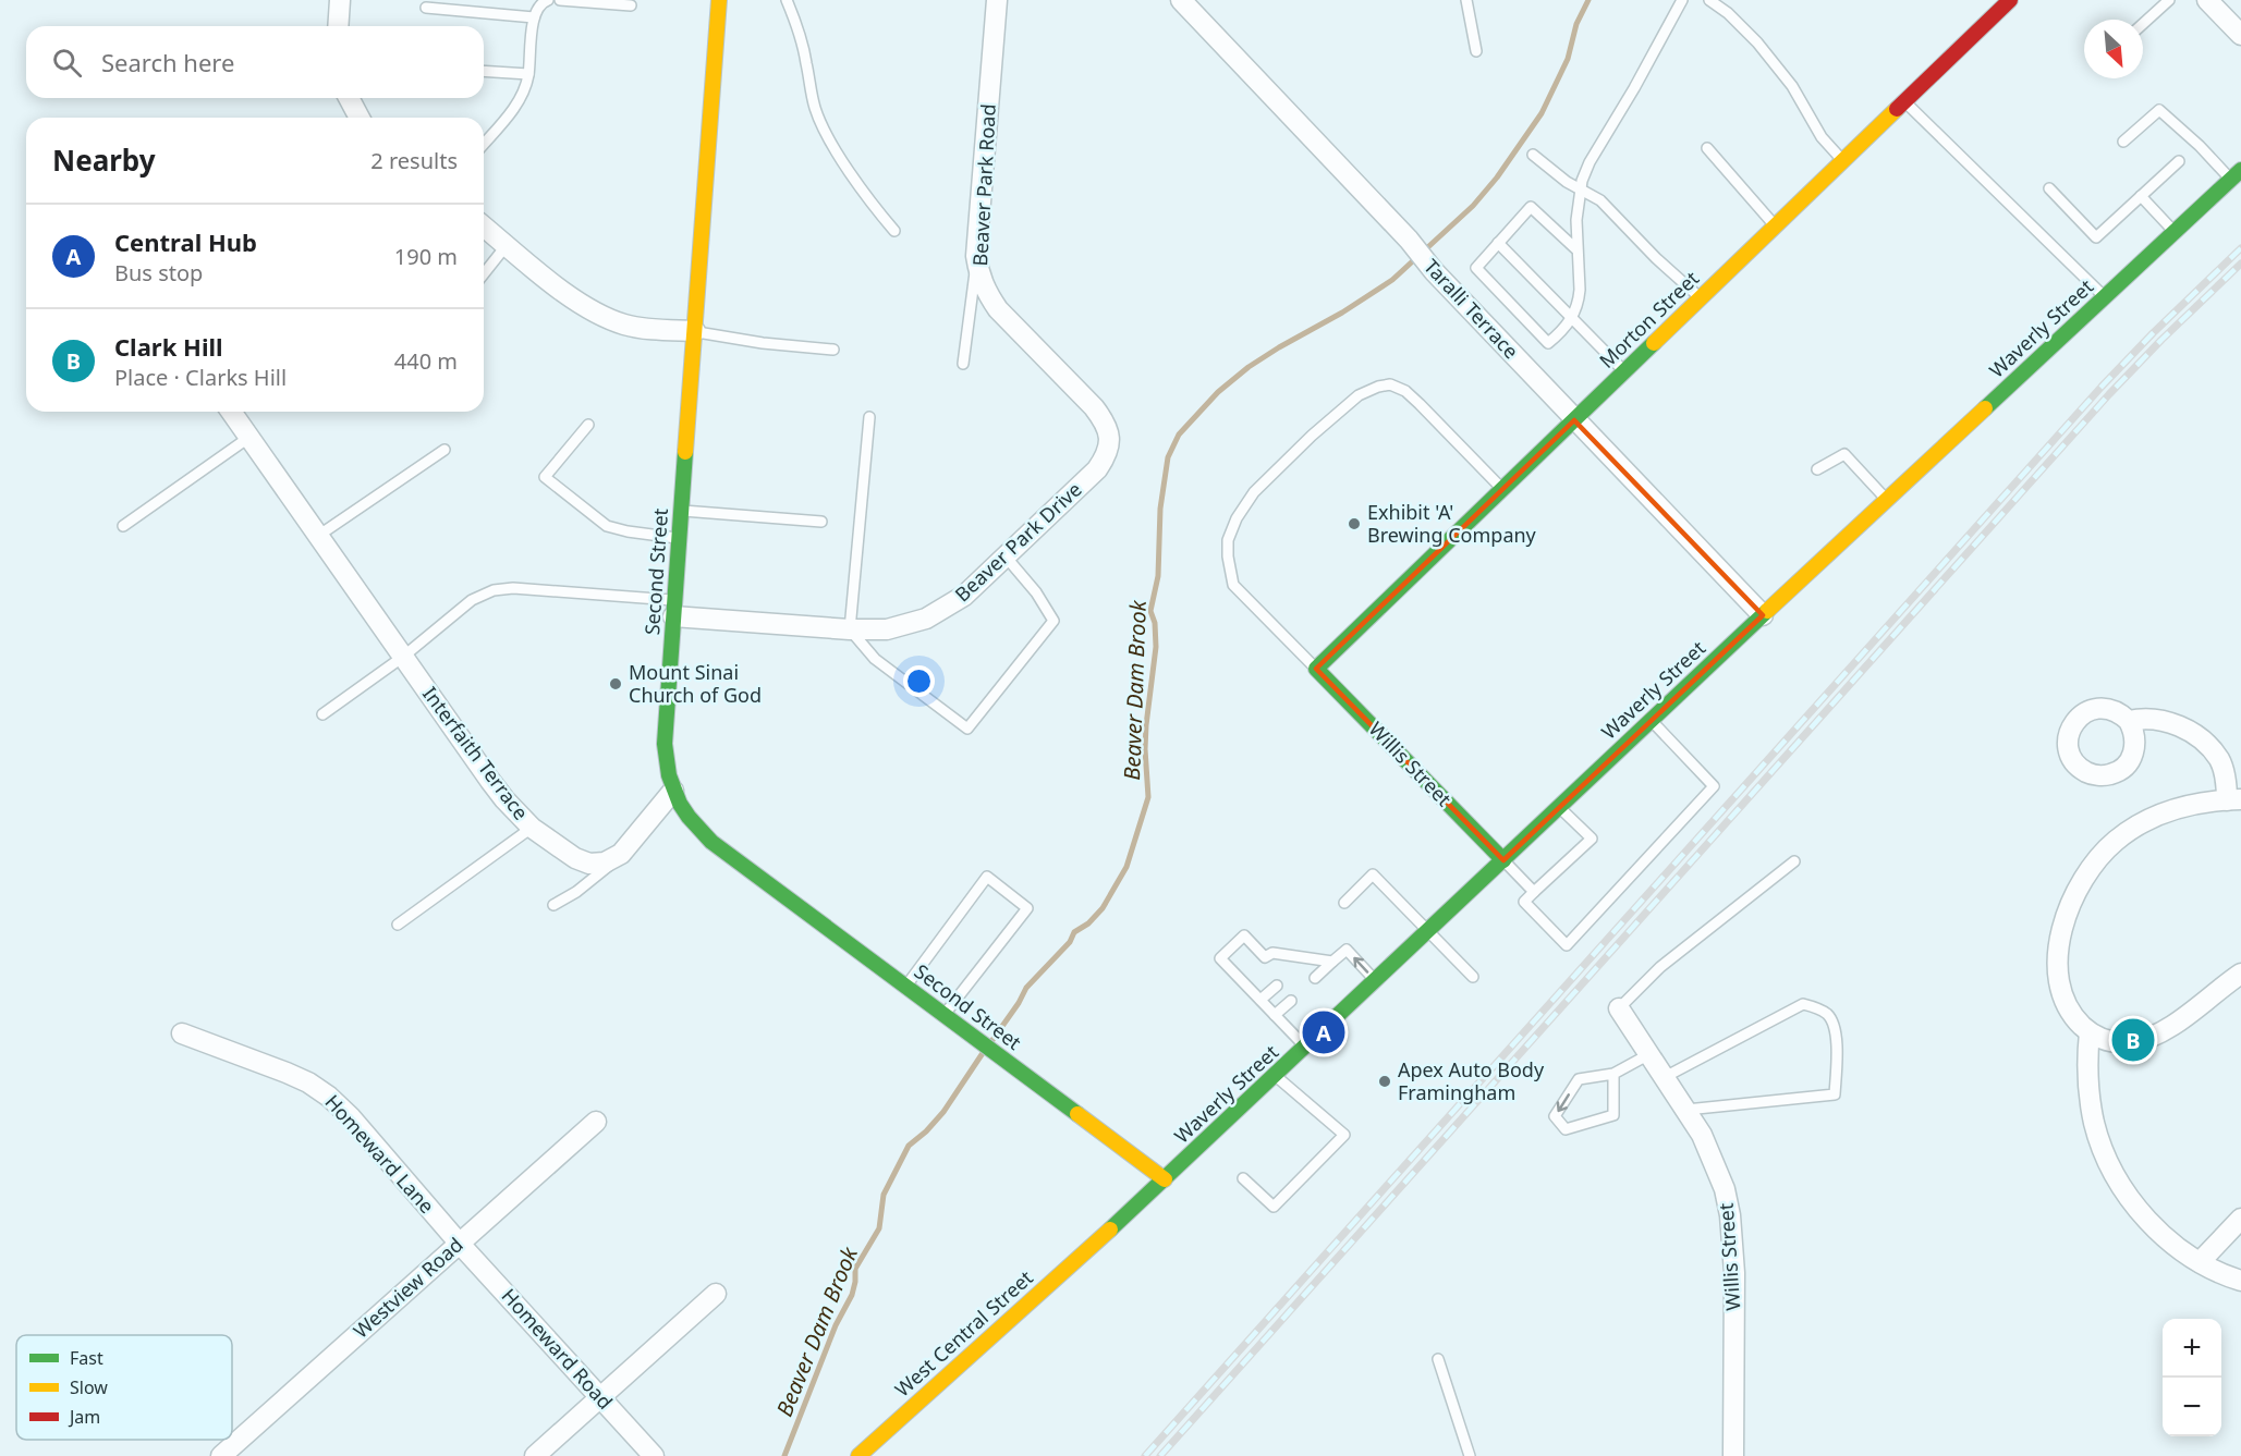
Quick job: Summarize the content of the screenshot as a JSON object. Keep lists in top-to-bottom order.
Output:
{
  "streets": {
    "street": [
      "Beaver Park Road",
      "Taralli Terrace",
      "Morton Street",
      "Waverly Street",
      "Beaver Park Drive",
      "Second Street",
      "Interfaith Terrace",
      "Willis Street",
      "Homeward Lane",
      "Westview Road",
      "West Central Street",
      "Homeward Road"
    ]
  },
  "crossings": [
    ["Beaver Park Road", "Beaver Park Drive"],
    ["Taralli Terrace", "Morton Street"],
    ["Taralli Terrace", "Waverly Street"],
    ["Morton Street", "Willis Street"],
    ["Waverly Street", "Second Street"],
    ["Waverly Street", "Willis Street"],
    ["Waverly Street", "West Central Street"],
    ["Beaver Park Drive", "Second Street"],
    ["Homeward Lane", "Westview Road"],
    ["Homeward Lane", "Homeward Road"],
    ["Westview Road", "Homeward Road"]
  ],
  "water": ["Beaver Dam Brook"],
  "places": ["Exhibit 'A' Brewing Company", "Mount Sinai Church of God", "Apex Auto Body Framingham"],
  "legend": ["Fast", "Slow", "Jam"],
  "north": "bottom right",
  "page": {
    "search": "Search here",
    "heading": ["Nearby", "2 results"],
    "list": [
      {
        "mark": "A",
        "name": "Central Hub",
        "note": "Bus stop",
        "value": "190 m"
      },
      {
        "mark": "B",
        "name": "Clark Hill",
        "note": "Place · Clarks Hill",
        "value": "440 m"
      }
    ],
    "pins": ["A", "B"],
    "map_buttons": ["+", "−"]
  }
}
